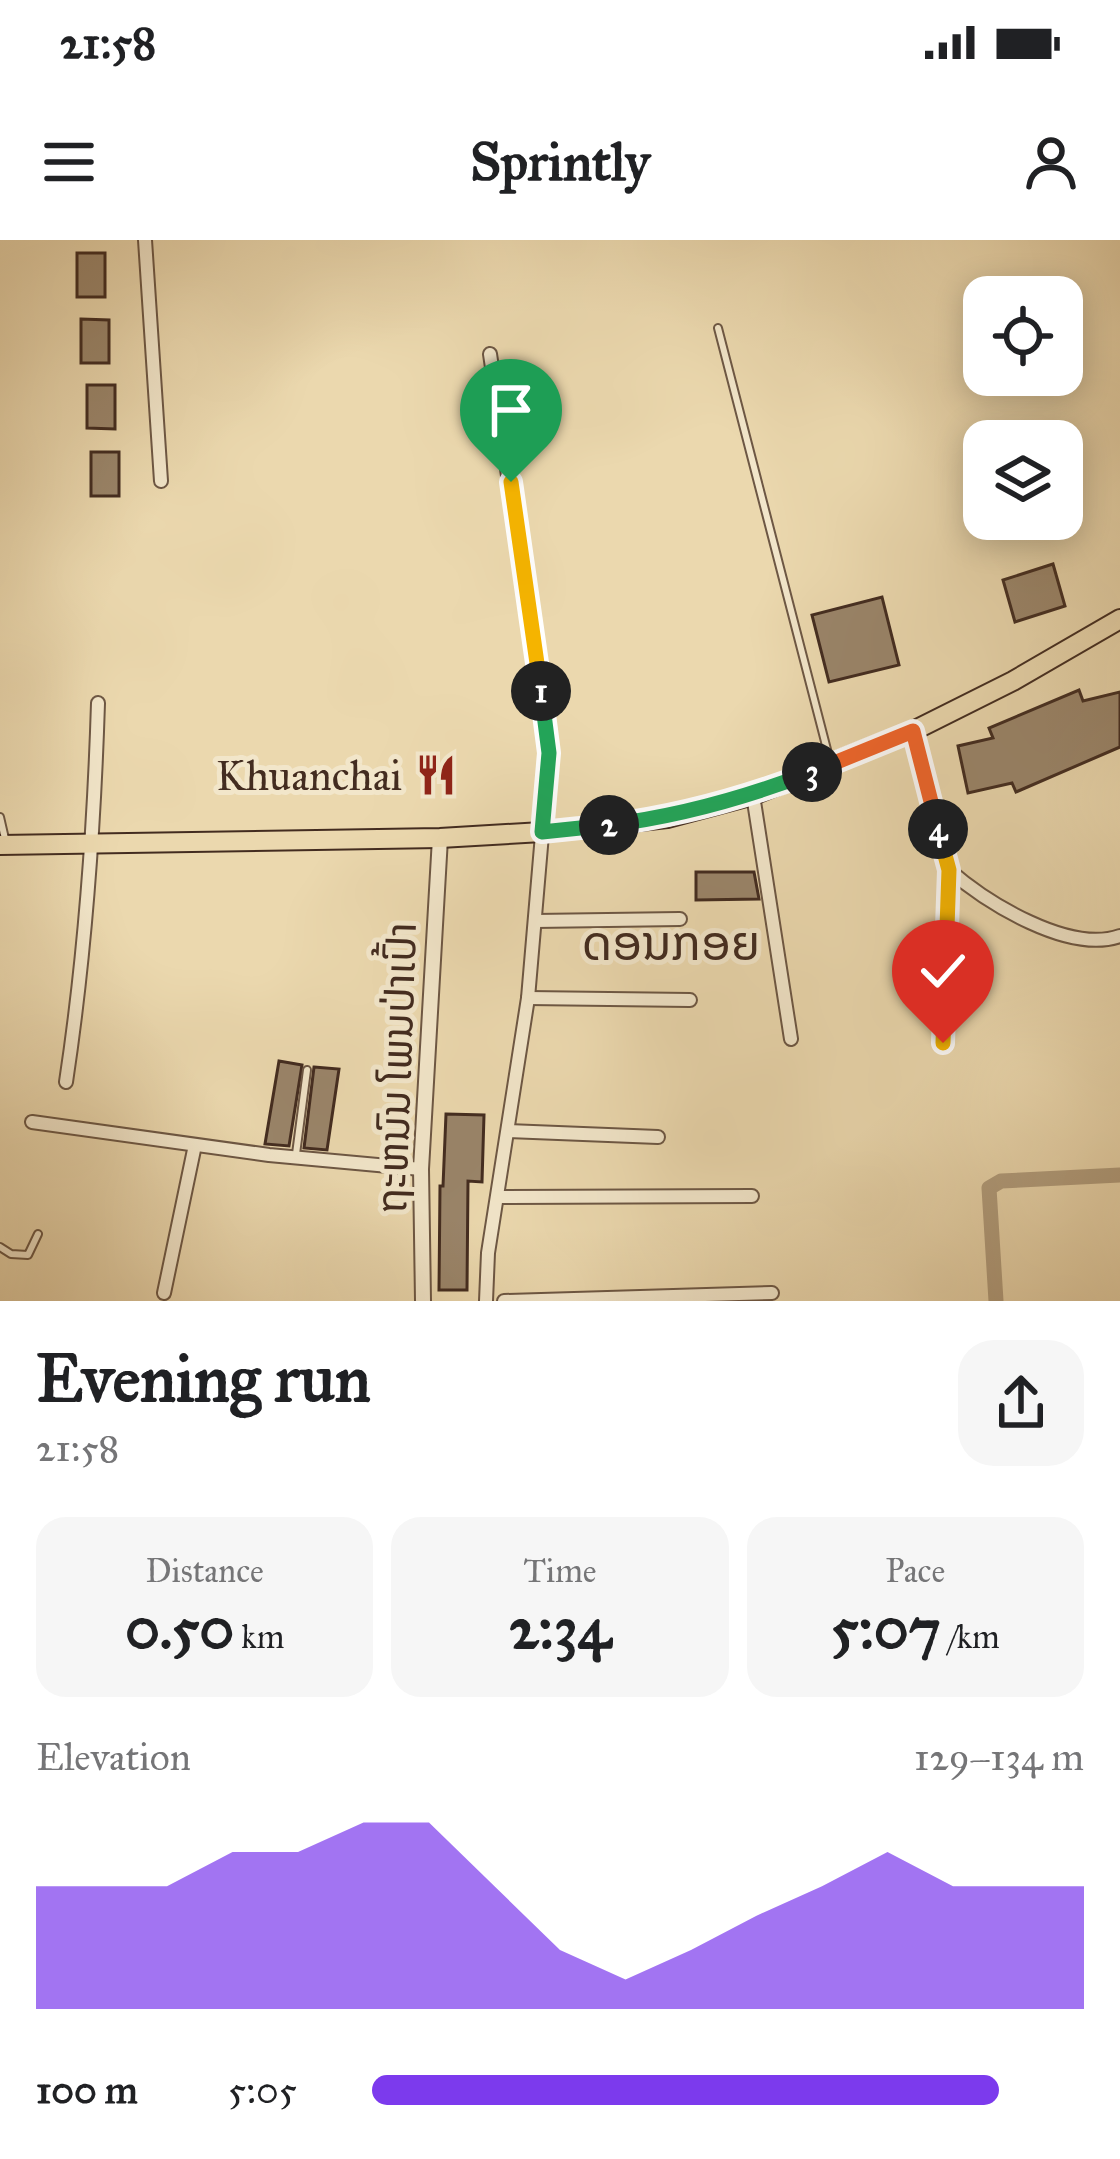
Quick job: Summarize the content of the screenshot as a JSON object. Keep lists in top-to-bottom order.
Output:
{
  "streets": {
    "street": ["ຖະຫນົນ ໂພນປ່າເປົ້າ"]
  },
  "districts": ["ດອນກອຍ"],
  "places": {
    "restaurant": ["Khuanchai"]
  },
  "page": {
    "status": "21:58",
    "header": "Sprintly",
    "pins": [
      "1",
      "3",
      "2",
      "4"
    ],
    "heading": ["Evening run", "21:58"],
    "stats": [
      ["Distance", "0.50 km"],
      ["Time", "2:34"],
      ["Pace", "5:07 /km"]
    ],
    "chart": ["Elevation", "129–134 m"],
    "list": [
      {
        "name": "100 m",
        "note": "5:05"
      }
    ]
  }
}
